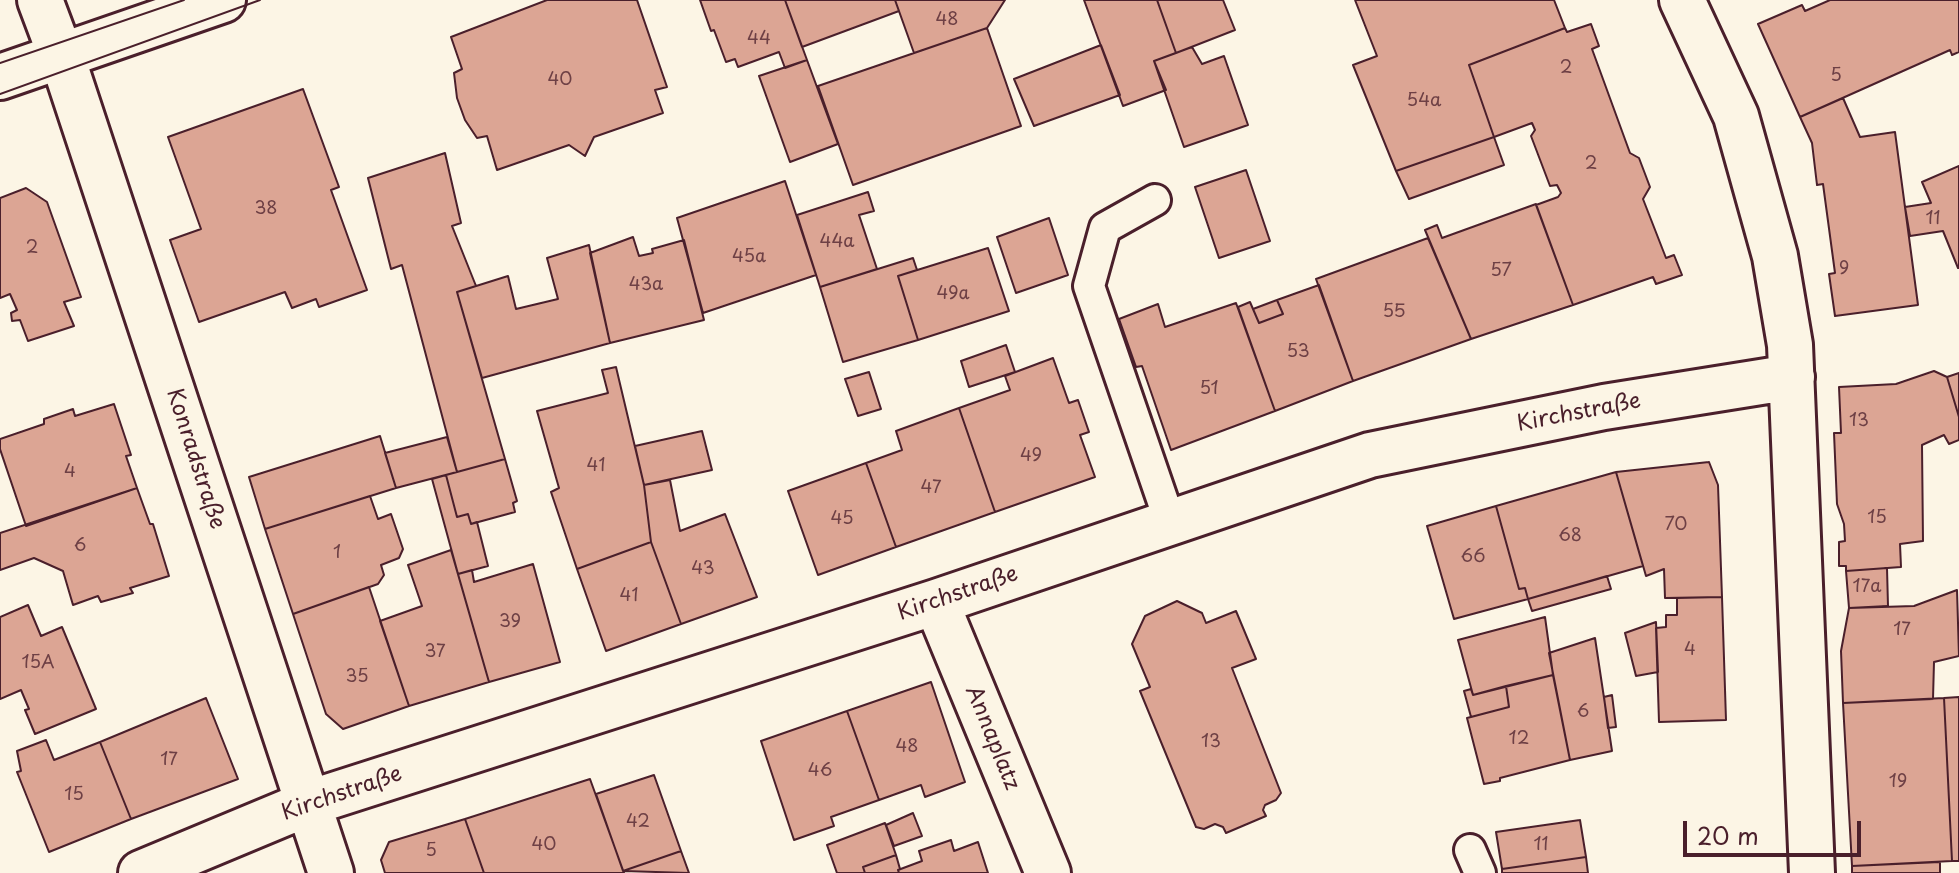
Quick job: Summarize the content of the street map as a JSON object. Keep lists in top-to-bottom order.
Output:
{
  "streets": {
    "street": ["Kirchstraße", "Konradstraße", "Annaplatz"]
  },
  "crossings": [
    ["Kirchstraße", "Konradstraße"],
    ["Kirchstraße", "Annaplatz"]
  ],
  "house_numbers": [
    "48",
    "44",
    "2",
    "5",
    "40",
    "54a",
    "2",
    "38",
    "11",
    "44a",
    "2",
    "45a",
    "9",
    "57",
    "43a",
    "49a",
    "55",
    "53",
    "51",
    "13",
    "49",
    "41",
    "4",
    "47",
    "15",
    "45",
    "70",
    "68",
    "6",
    "1",
    "66",
    "43",
    "17a",
    "41",
    "39",
    "17",
    "4",
    "37",
    "15A",
    "35",
    "6",
    "12",
    "13",
    "48",
    "17",
    "46",
    "19",
    "15",
    "42",
    "40",
    "11",
    "5"
  ],
  "scale_bar": "20 m"
}
